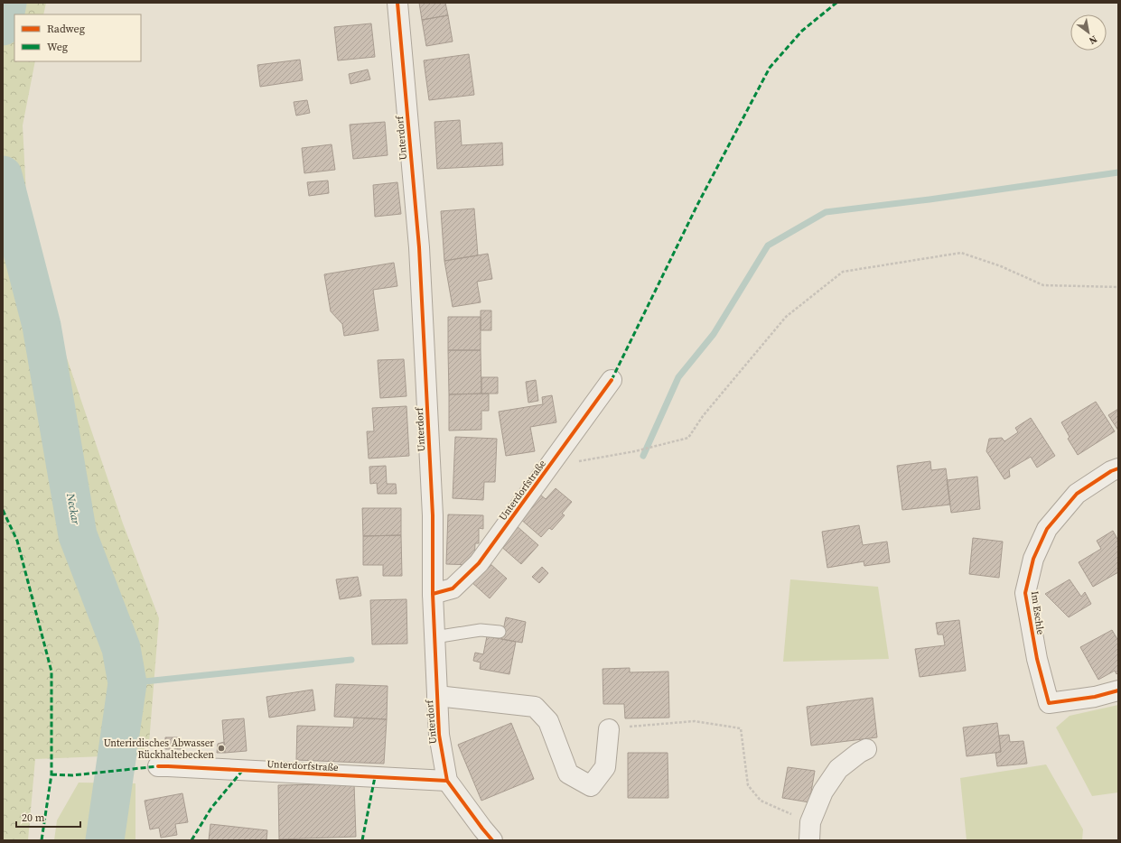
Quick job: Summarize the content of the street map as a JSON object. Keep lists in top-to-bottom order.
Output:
{
  "streets": {
    "street": ["Unterdorf", "Unterdorfstraße", "Im Eschle"]
  },
  "crossings": [
    ["Unterdorf", "Unterdorfstraße"]
  ],
  "water": ["Neckar"],
  "places": ["Unterirdisches Abwasser Rückhaltebecken"],
  "legend": ["Radweg", "Weg"],
  "scale_bar": "20 m",
  "north": "bottom right"
}
